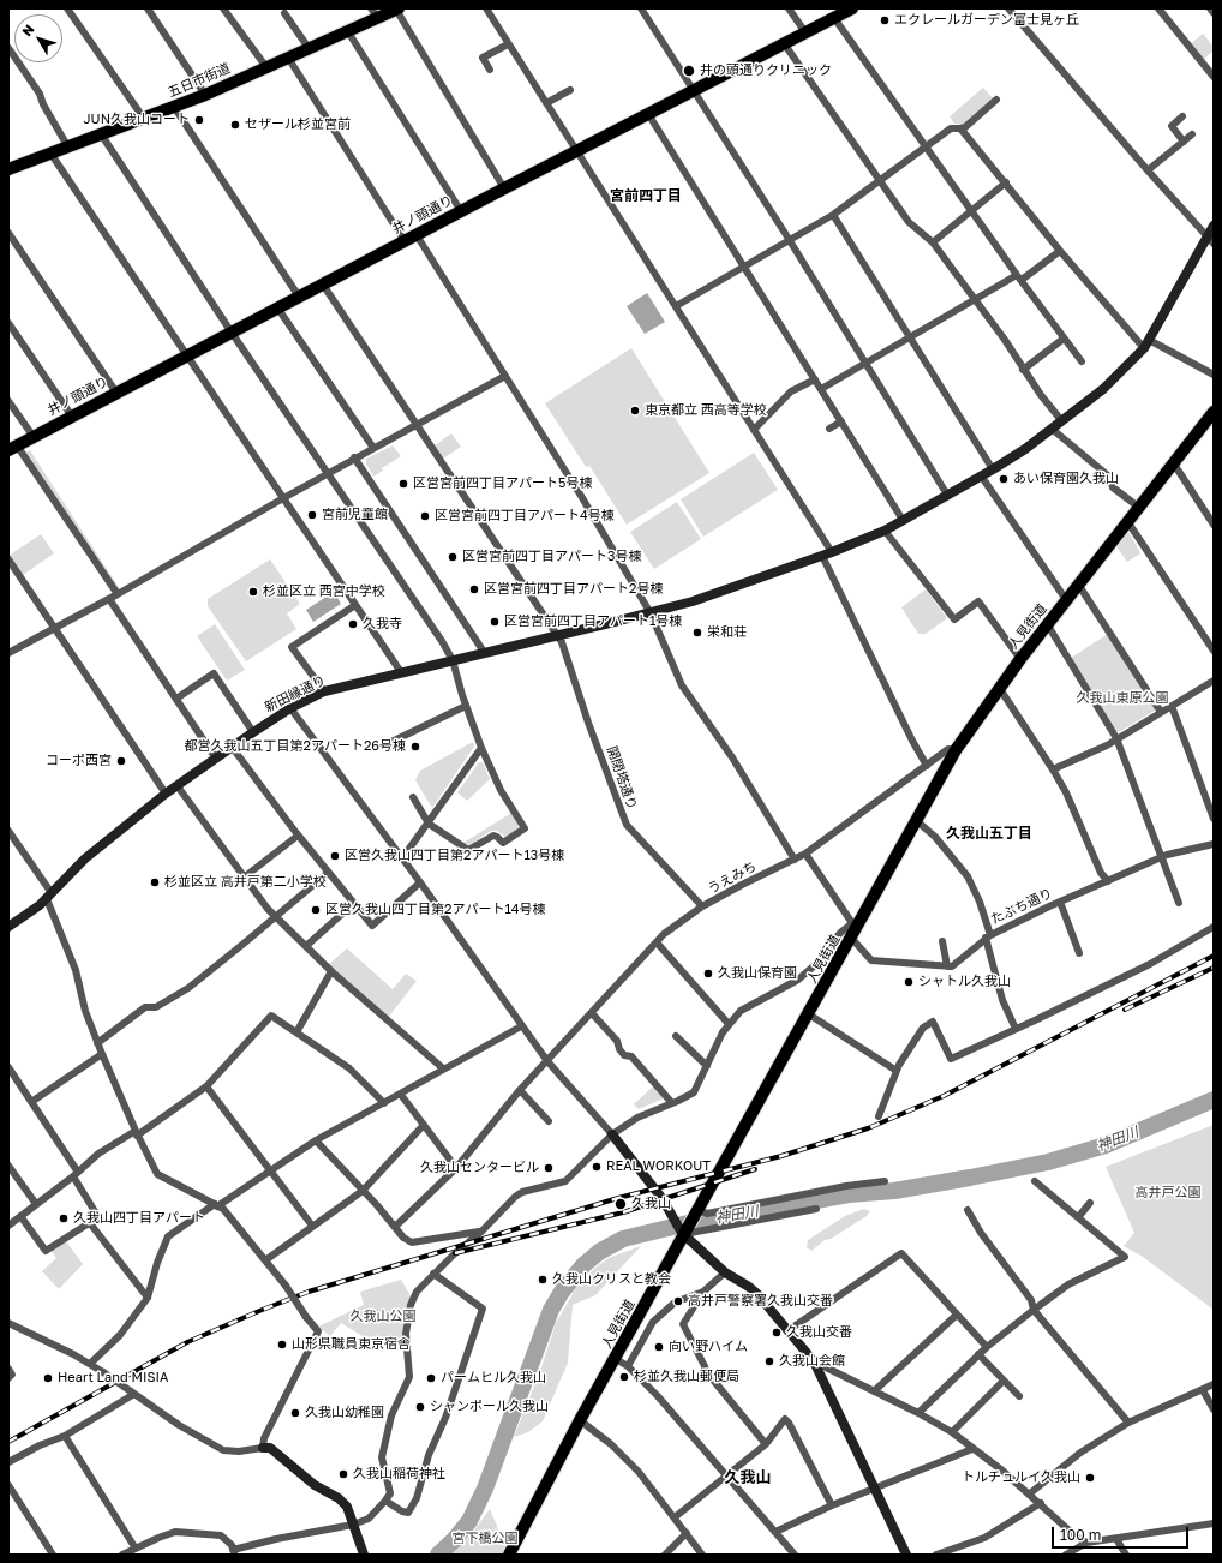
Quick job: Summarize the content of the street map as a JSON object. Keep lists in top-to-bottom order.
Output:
{
  "streets": {
    "main road": ["五日市街道", "井ノ頭通り", "人見街道"],
    "street": [
      "新田縁通り",
      "開閉塔通り",
      "うえみち",
      "たぶち通り"
    ]
  },
  "crossings": [
    ["井ノ頭通り", "開閉塔通り"],
    ["人見街道", "うえみち"],
    ["新田縁通り", "開閉塔通り"],
    ["開閉塔通り", "うえみち"]
  ],
  "districts": ["宮前四丁目", "久我山五丁目", "久我山"],
  "water": ["神田川"],
  "parks": [
    "久我山東原公園",
    "高井戸公園",
    "久我山公園",
    "宮下橋公園"
  ],
  "places": [
    "エクレールガーデン富士見ヶ丘",
    "井の頭通りクリニック",
    "JUN久我山コート",
    "セザール杉並宮前",
    "東京都立 西高等学校",
    "あい保育園久我山",
    "区営宮前四丁目アパート5号棟",
    "宮前児童館",
    "区営宮前四丁目アパート4号棟",
    "区営宮前四丁目アパート3号棟",
    "区営宮前四丁目アパート2号棟",
    "杉並区立 西宮中学校",
    "区営宮前四丁目アパート1号棟",
    "久我寺",
    "栄和荘",
    "都営久我山五丁目第2アパート26号棟",
    "コーポ西宮",
    "区営久我山四丁目第2アパート13号棟",
    "杉並区立 高井戸第二小学校",
    "区営久我山四丁目第2アパート14号棟",
    "久我山保育園",
    "シャトル久我山",
    "REAL WORKOUT",
    "久我山センタービル",
    "久我山",
    "久我山四丁目アパート",
    "久我山クリスと教会",
    "高井戸警察署久我山交番",
    "久我山交番",
    "山形県職員東京宿舎",
    "向い野ハイム",
    "久我山会館",
    "杉並久我山郵便局",
    "Heart Land MISIA",
    "パームヒル久我山",
    "シャンポール久我山",
    "久我山幼稚園",
    "久我山稲荷神社",
    "トルチュルイ久我山"
  ],
  "scale_bar": "100 m",
  "north": "top left"
}
